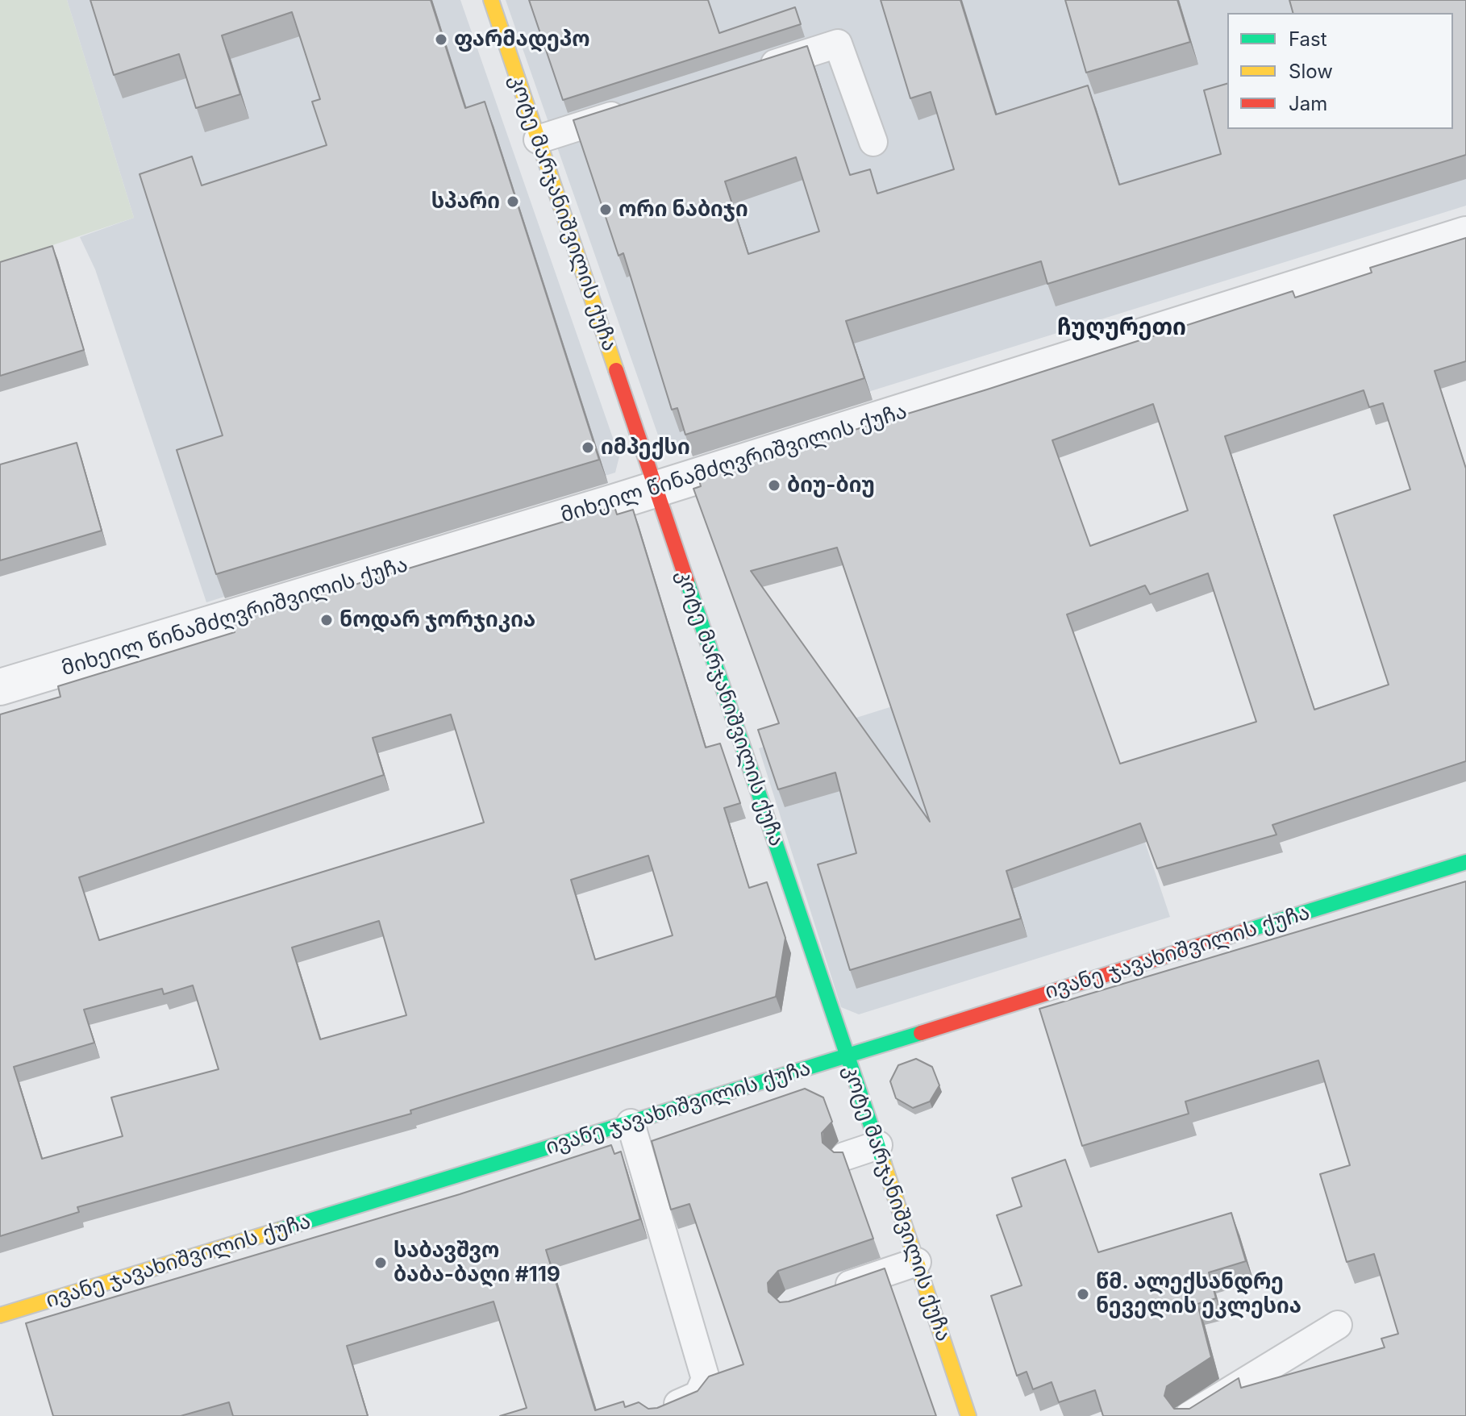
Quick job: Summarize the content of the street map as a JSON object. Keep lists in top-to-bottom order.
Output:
{
  "streets": {
    "street": ["კოტე მარჯანიშვილის ქუჩა", "მიხეილ წინამძღვრიშვილის ქუჩა", "ივანე ჯავახიშვილის ქუჩა"]
  },
  "crossings": [
    ["კოტე მარჯანიშვილის ქუჩა", "მიხეილ წინამძღვრიშვილის ქუჩა"],
    ["კოტე მარჯანიშვილის ქუჩა", "ივანე ჯავახიშვილის ქუჩა"]
  ],
  "districts": ["ჩუღურეთი"],
  "places": [
    "ფარმადეპო",
    "სპარი",
    "ორი ნაბიჯი",
    "იმპექსი",
    "ბიუ-ბიუ",
    "ნოდარ ჯორჯიკია",
    "საბავშვო ბაბა-ბაღი #119",
    "წმ. ალექსანდრე ნეველის ეკლესია"
  ],
  "legend": ["Fast", "Slow", "Jam"]
}
